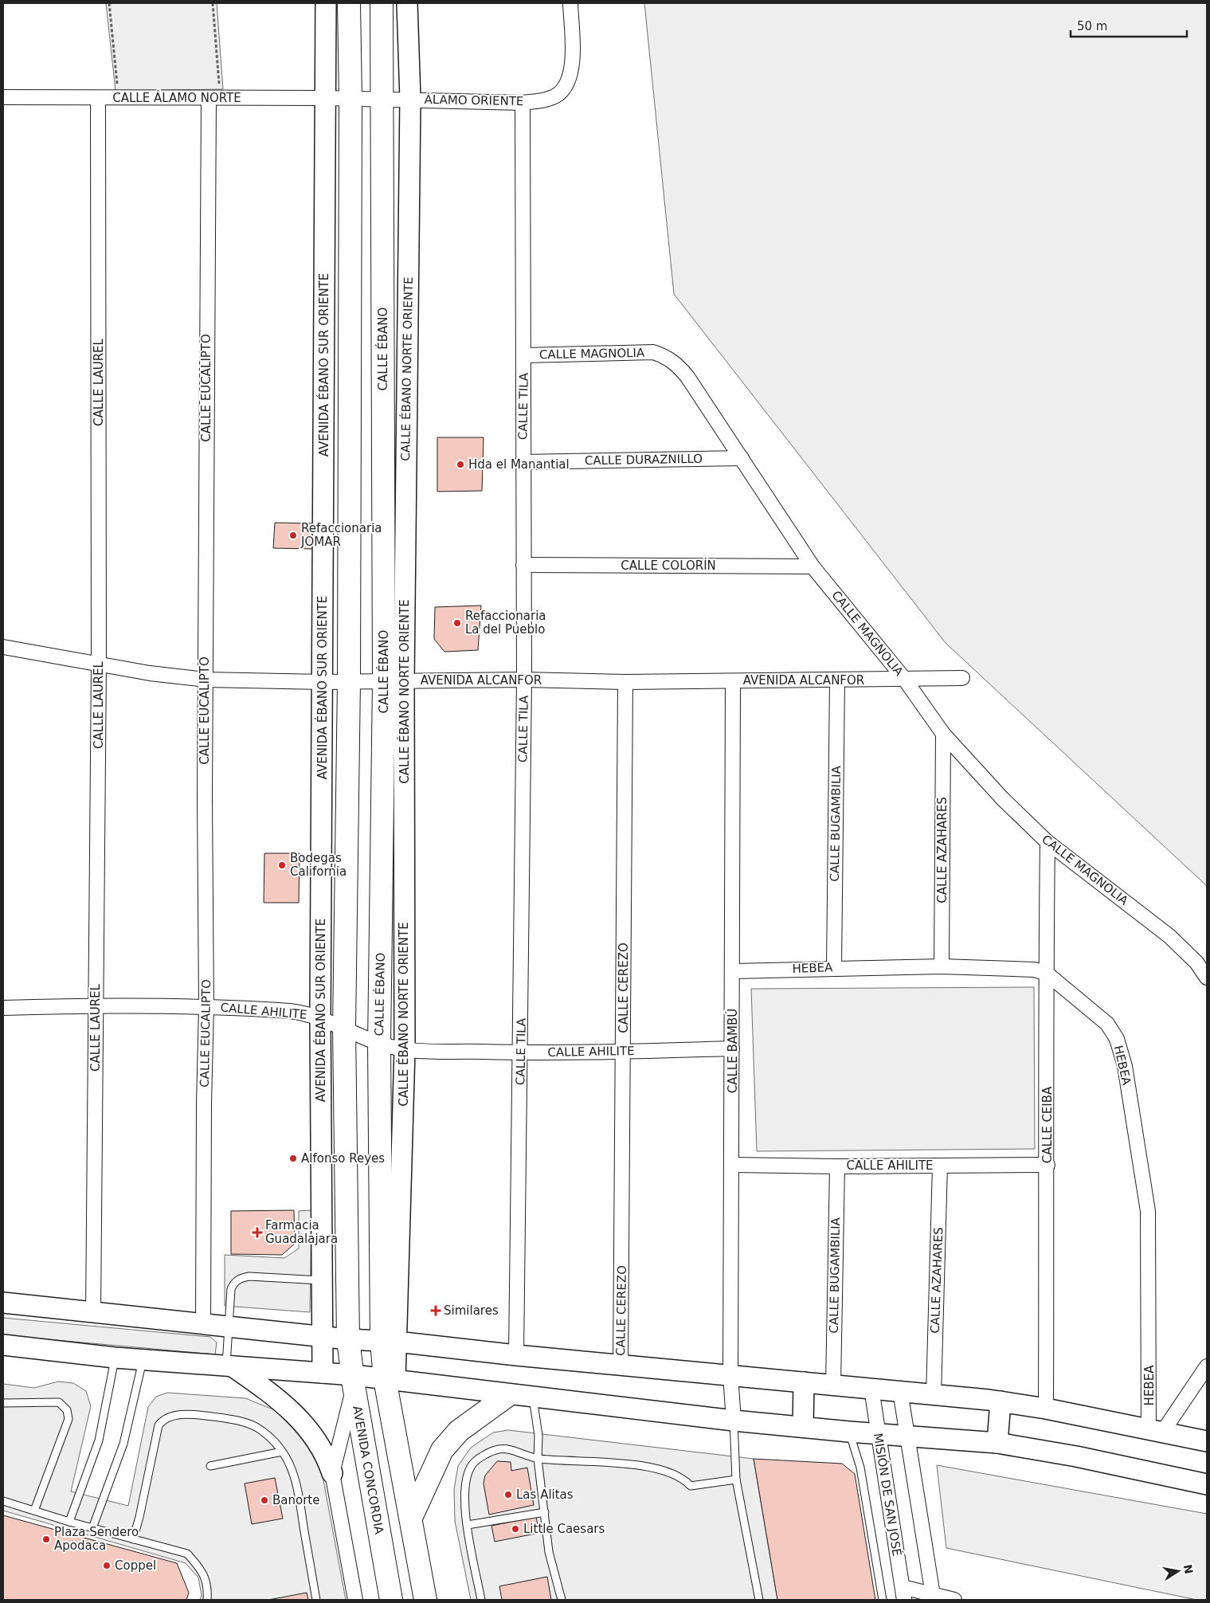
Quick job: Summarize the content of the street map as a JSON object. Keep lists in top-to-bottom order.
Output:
{
  "streets": {
    "main road": ["CALLE ÉBANO", "AVENIDA CONCORDIA"],
    "street": [
      "CALLE ÁLAMO NORTE",
      "ÁLAMO ORIENTE",
      "CALLE MAGNOLIA",
      "AVENIDA ÉBANO SUR ORIENTE",
      "CALLE ÉBANO NORTE ORIENTE",
      "CALLE LAUREL",
      "CALLE EUCALIPTO",
      "CALLE TILA",
      "CALLE DURAZNILLO",
      "CALLE COLORÍN",
      "AVENIDA ALCANFOR",
      "CALLE BUGAMBILIA",
      "CALLE AZAHARES",
      "HEBEA",
      "CALLE CEREZO",
      "CALLE AHILITE",
      "CALLE BAMBÚ",
      "CALLE CEIBA",
      "MISIÓN DE SAN JOSÉ"
    ]
  },
  "crossings": [
    ["CALLE ÁLAMO NORTE", "ÁLAMO ORIENTE"],
    ["CALLE ÁLAMO NORTE", "AVENIDA ÉBANO SUR ORIENTE"],
    ["CALLE ÁLAMO NORTE", "CALLE LAUREL"],
    ["CALLE ÁLAMO NORTE", "CALLE EUCALIPTO"],
    ["ÁLAMO ORIENTE", "CALLE ÉBANO"],
    ["ÁLAMO ORIENTE", "CALLE ÉBANO NORTE ORIENTE"],
    ["ÁLAMO ORIENTE", "CALLE TILA"],
    ["CALLE ÉBANO", "CALLE ÉBANO NORTE ORIENTE"],
    ["CALLE ÉBANO", "AVENIDA ALCANFOR"],
    ["CALLE ÉBANO", "CALLE AHILITE"],
    ["CALLE MAGNOLIA", "CALLE TILA"],
    ["CALLE MAGNOLIA", "CALLE DURAZNILLO"],
    ["CALLE MAGNOLIA", "CALLE COLORÍN"],
    ["CALLE MAGNOLIA", "AVENIDA ALCANFOR"],
    ["CALLE MAGNOLIA", "CALLE AZAHARES"],
    ["CALLE MAGNOLIA", "CALLE CEIBA"],
    ["AVENIDA ÉBANO SUR ORIENTE", "AVENIDA ALCANFOR"],
    ["AVENIDA ÉBANO SUR ORIENTE", "CALLE AHILITE"],
    ["CALLE ÉBANO NORTE ORIENTE", "AVENIDA ALCANFOR"],
    ["CALLE ÉBANO NORTE ORIENTE", "CALLE AHILITE"],
    ["CALLE LAUREL", "AVENIDA ALCANFOR"],
    ["CALLE LAUREL", "CALLE AHILITE"],
    ["CALLE EUCALIPTO", "AVENIDA ALCANFOR"],
    ["CALLE EUCALIPTO", "CALLE AHILITE"],
    ["CALLE TILA", "CALLE DURAZNILLO"],
    ["CALLE TILA", "CALLE COLORÍN"],
    ["CALLE TILA", "AVENIDA ALCANFOR"],
    ["CALLE TILA", "CALLE AHILITE"],
    ["AVENIDA ALCANFOR", "CALLE BUGAMBILIA"],
    ["AVENIDA ALCANFOR", "CALLE CEREZO"],
    ["AVENIDA ALCANFOR", "CALLE BAMBÚ"],
    ["CALLE BUGAMBILIA", "HEBEA"],
    ["CALLE BUGAMBILIA", "CALLE AHILITE"],
    ["CALLE AZAHARES", "HEBEA"],
    ["CALLE AZAHARES", "CALLE AHILITE"],
    ["HEBEA", "CALLE BAMBÚ"],
    ["HEBEA", "CALLE CEIBA"],
    ["CALLE CEREZO", "CALLE AHILITE"],
    ["CALLE AHILITE", "CALLE BAMBÚ"],
    ["CALLE AHILITE", "CALLE CEIBA"]
  ],
  "places": {
    "other": [
      "Hda el Manantial",
      "Refaccionaria JOMAR",
      "Refaccionaria La del Pueblo",
      "Bodegas California",
      "Alfonso Reyes",
      "Las Alitas",
      "Banorte",
      "Little Caesars",
      "Plaza Sendero Apodaca",
      "Coppel"
    ],
    "health": ["Farmacia Guadalajara", "Similares"]
  },
  "scale_bar": "50 m",
  "north": "right"
}
